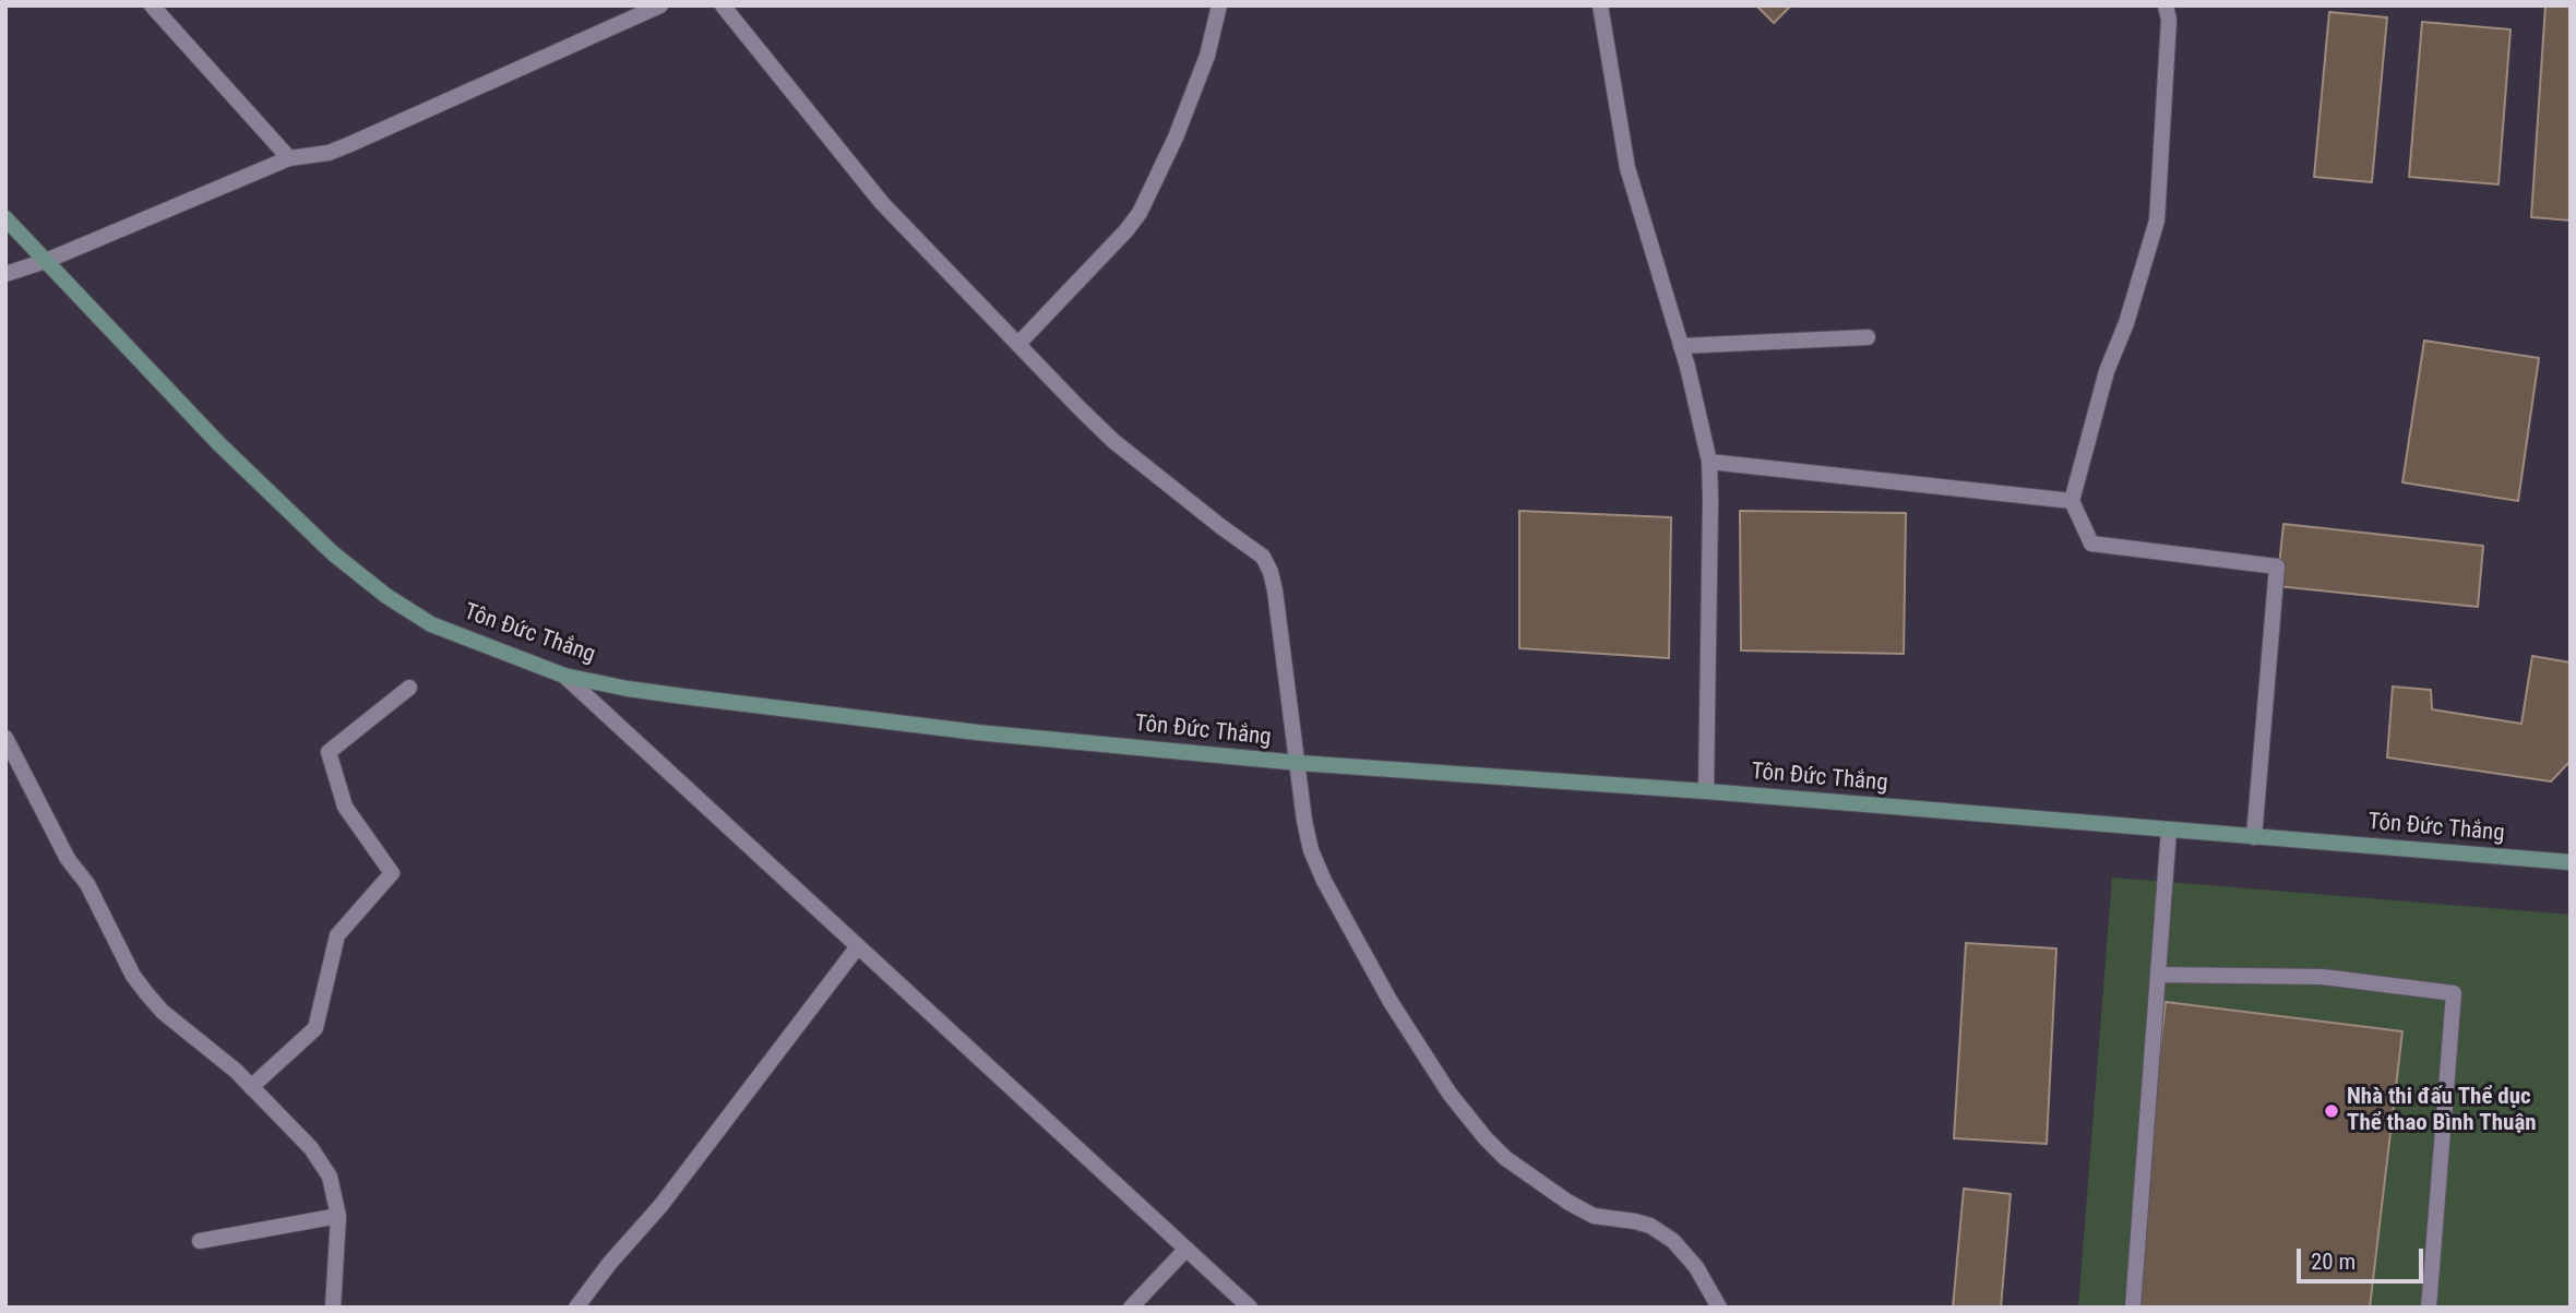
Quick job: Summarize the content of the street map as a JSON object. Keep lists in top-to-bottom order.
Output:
{
  "streets": {
    "street": ["Tôn Đức Thắng"]
  },
  "places": ["Nhà thi đấu Thể dục Thể thao Bình Thuận"],
  "scale_bar": "20 m"
}
